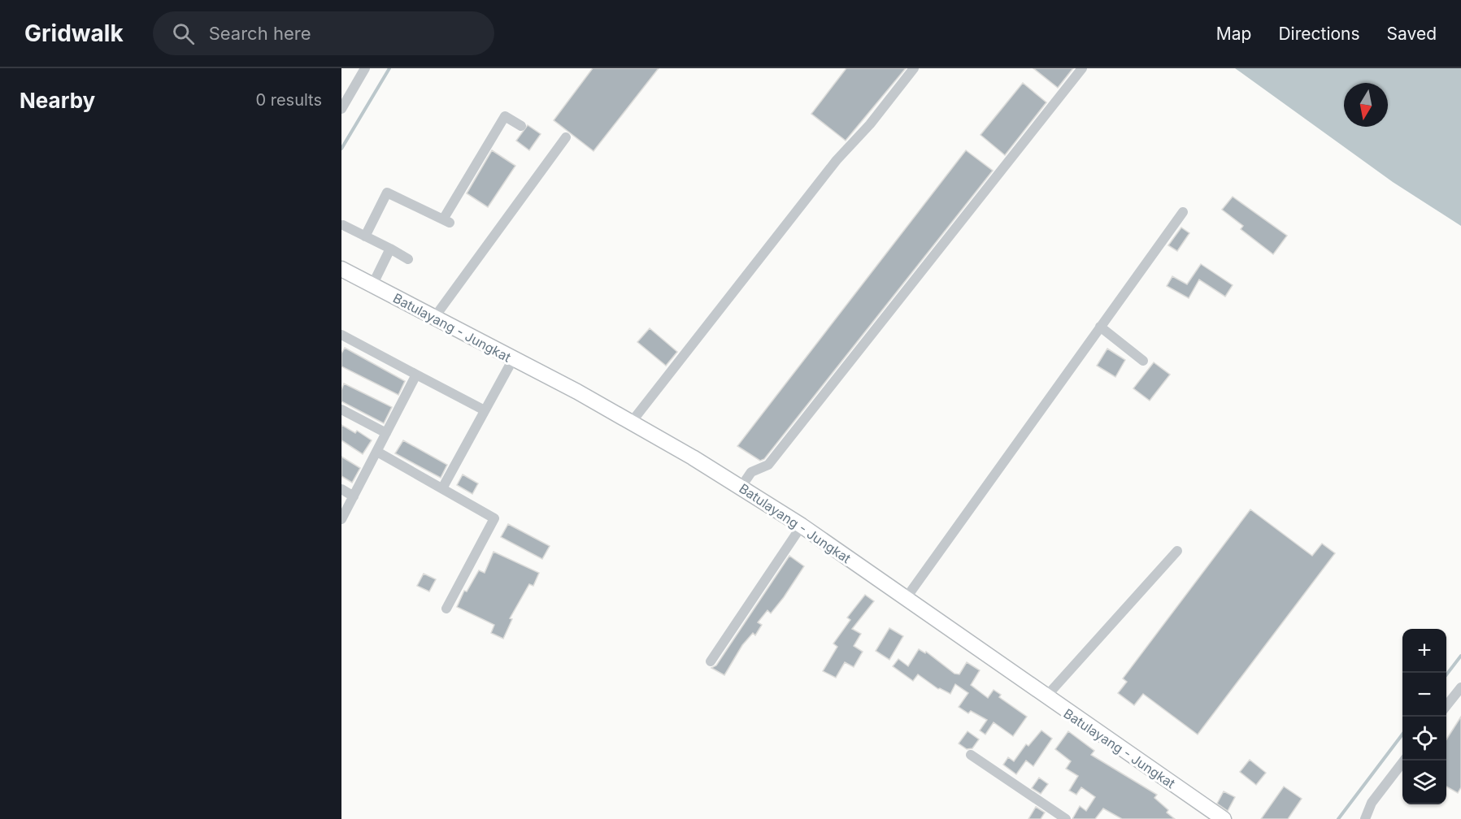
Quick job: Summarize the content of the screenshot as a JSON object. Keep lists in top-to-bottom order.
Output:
{
  "streets": {
    "highway": ["Batulayang - Jungkat"]
  },
  "north": "bottom",
  "page": {
    "header": "Gridwalk",
    "search": "Search here",
    "nav": ["Map", "Directions", "Saved"],
    "heading": ["Nearby", "0 results"],
    "map_buttons": ["+", "−"]
  }
}
